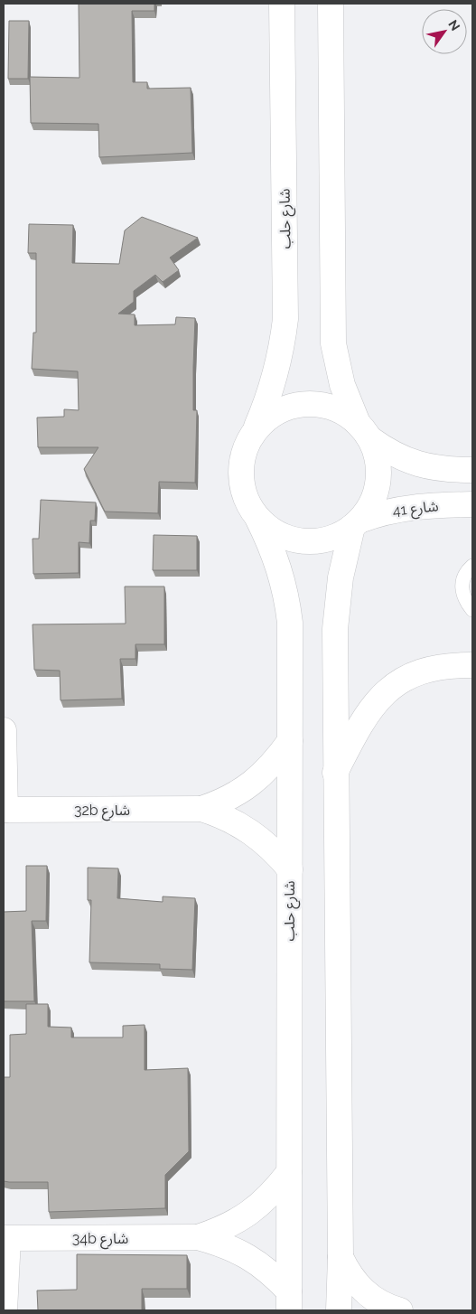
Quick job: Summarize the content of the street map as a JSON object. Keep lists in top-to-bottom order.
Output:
{
  "streets": {
    "street": [
      "شارع حلب",
      "شارع 41",
      "32b شارع",
      "34b شارع"
    ]
  },
  "crossings": [
    ["شارع حلب", "شارع 41"],
    ["شارع حلب", "32b شارع"],
    ["شارع حلب", "34b شارع"]
  ],
  "north": "top right"
}
